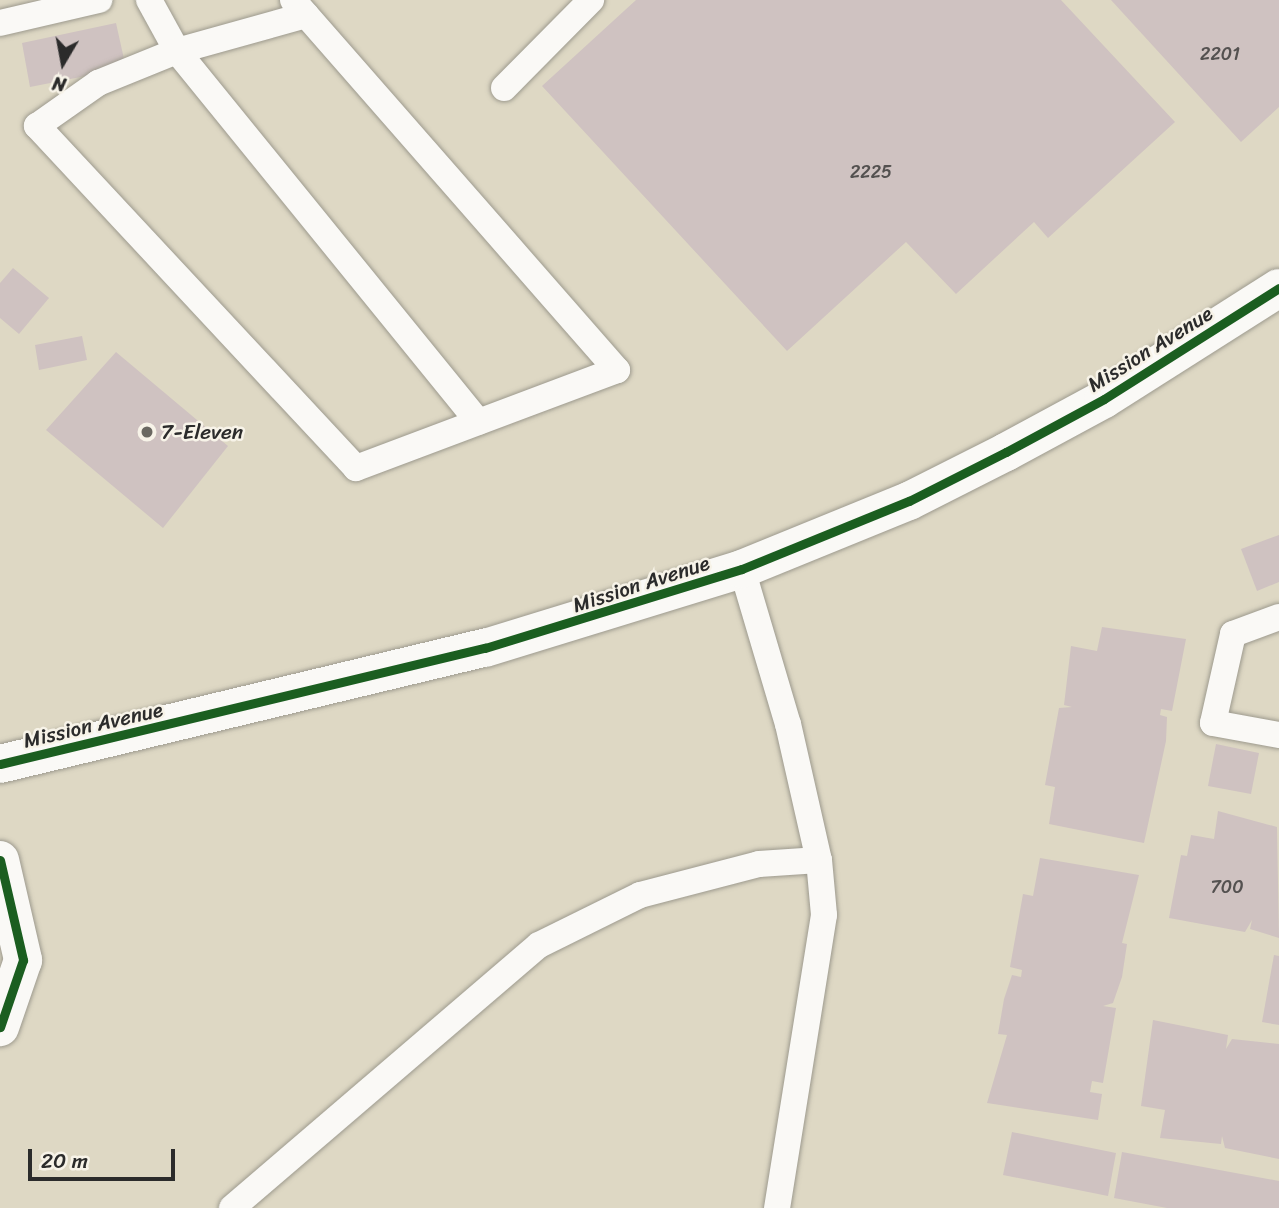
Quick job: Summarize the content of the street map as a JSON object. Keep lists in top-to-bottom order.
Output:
{
  "streets": {
    "main road": ["Mission Avenue"]
  },
  "places": ["7-Eleven"],
  "house_numbers": ["2201", "2225", "700"],
  "scale_bar": "20 m",
  "north": "bottom"
}
